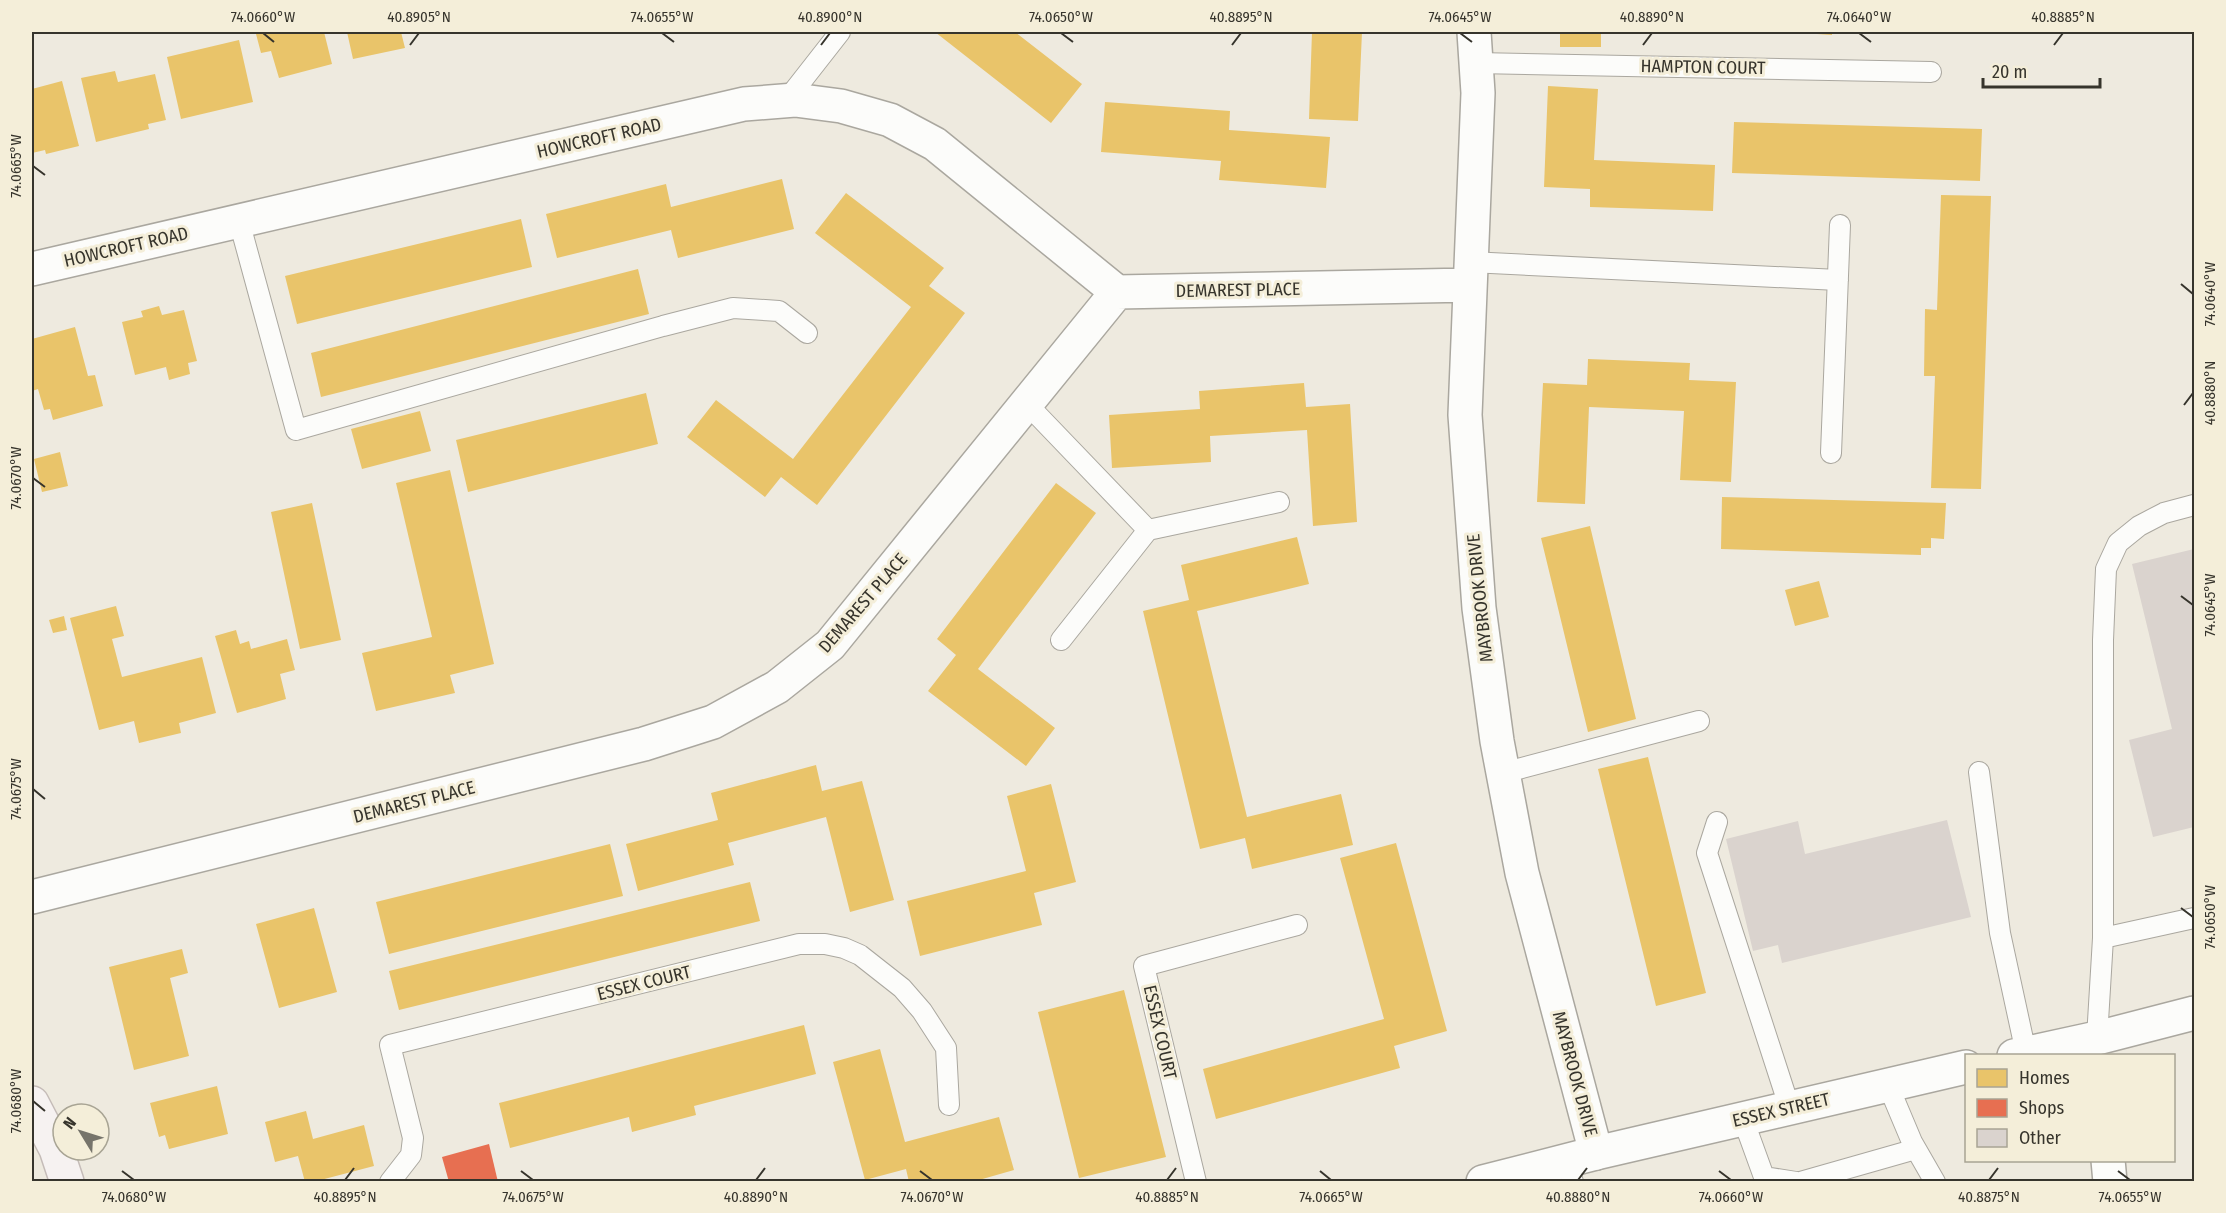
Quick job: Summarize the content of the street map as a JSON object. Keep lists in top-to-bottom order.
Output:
{
  "streets": {
    "street": [
      "HOWCROFT ROAD",
      "DEMAREST PLACE",
      "MAYBROOK DRIVE",
      "ESSEX STREET"
    ],
    "lane": ["HAMPTON COURT", "ESSEX COURT"]
  },
  "crossings": [
    ["HAMPTON COURT", "MAYBROOK DRIVE"],
    ["HOWCROFT ROAD", "DEMAREST PLACE"],
    ["DEMAREST PLACE", "MAYBROOK DRIVE"],
    ["MAYBROOK DRIVE", "ESSEX STREET"]
  ],
  "legend": ["Homes", "Shops", "Other"],
  "scale_bar": "20 m",
  "north": "top left",
  "coordinates": [
    "74.0660°W",
    "40.8905°N",
    "74.0655°W",
    "40.8900°N",
    "74.0650°W",
    "40.8895°N",
    "74.0645°W",
    "40.8890°N",
    "74.0640°W",
    "40.8885°N",
    "74.0665°W",
    "40.8880°N",
    "74.0670°W",
    "74.0675°W",
    "74.0680°W",
    "40.8875°N"
  ]
}
